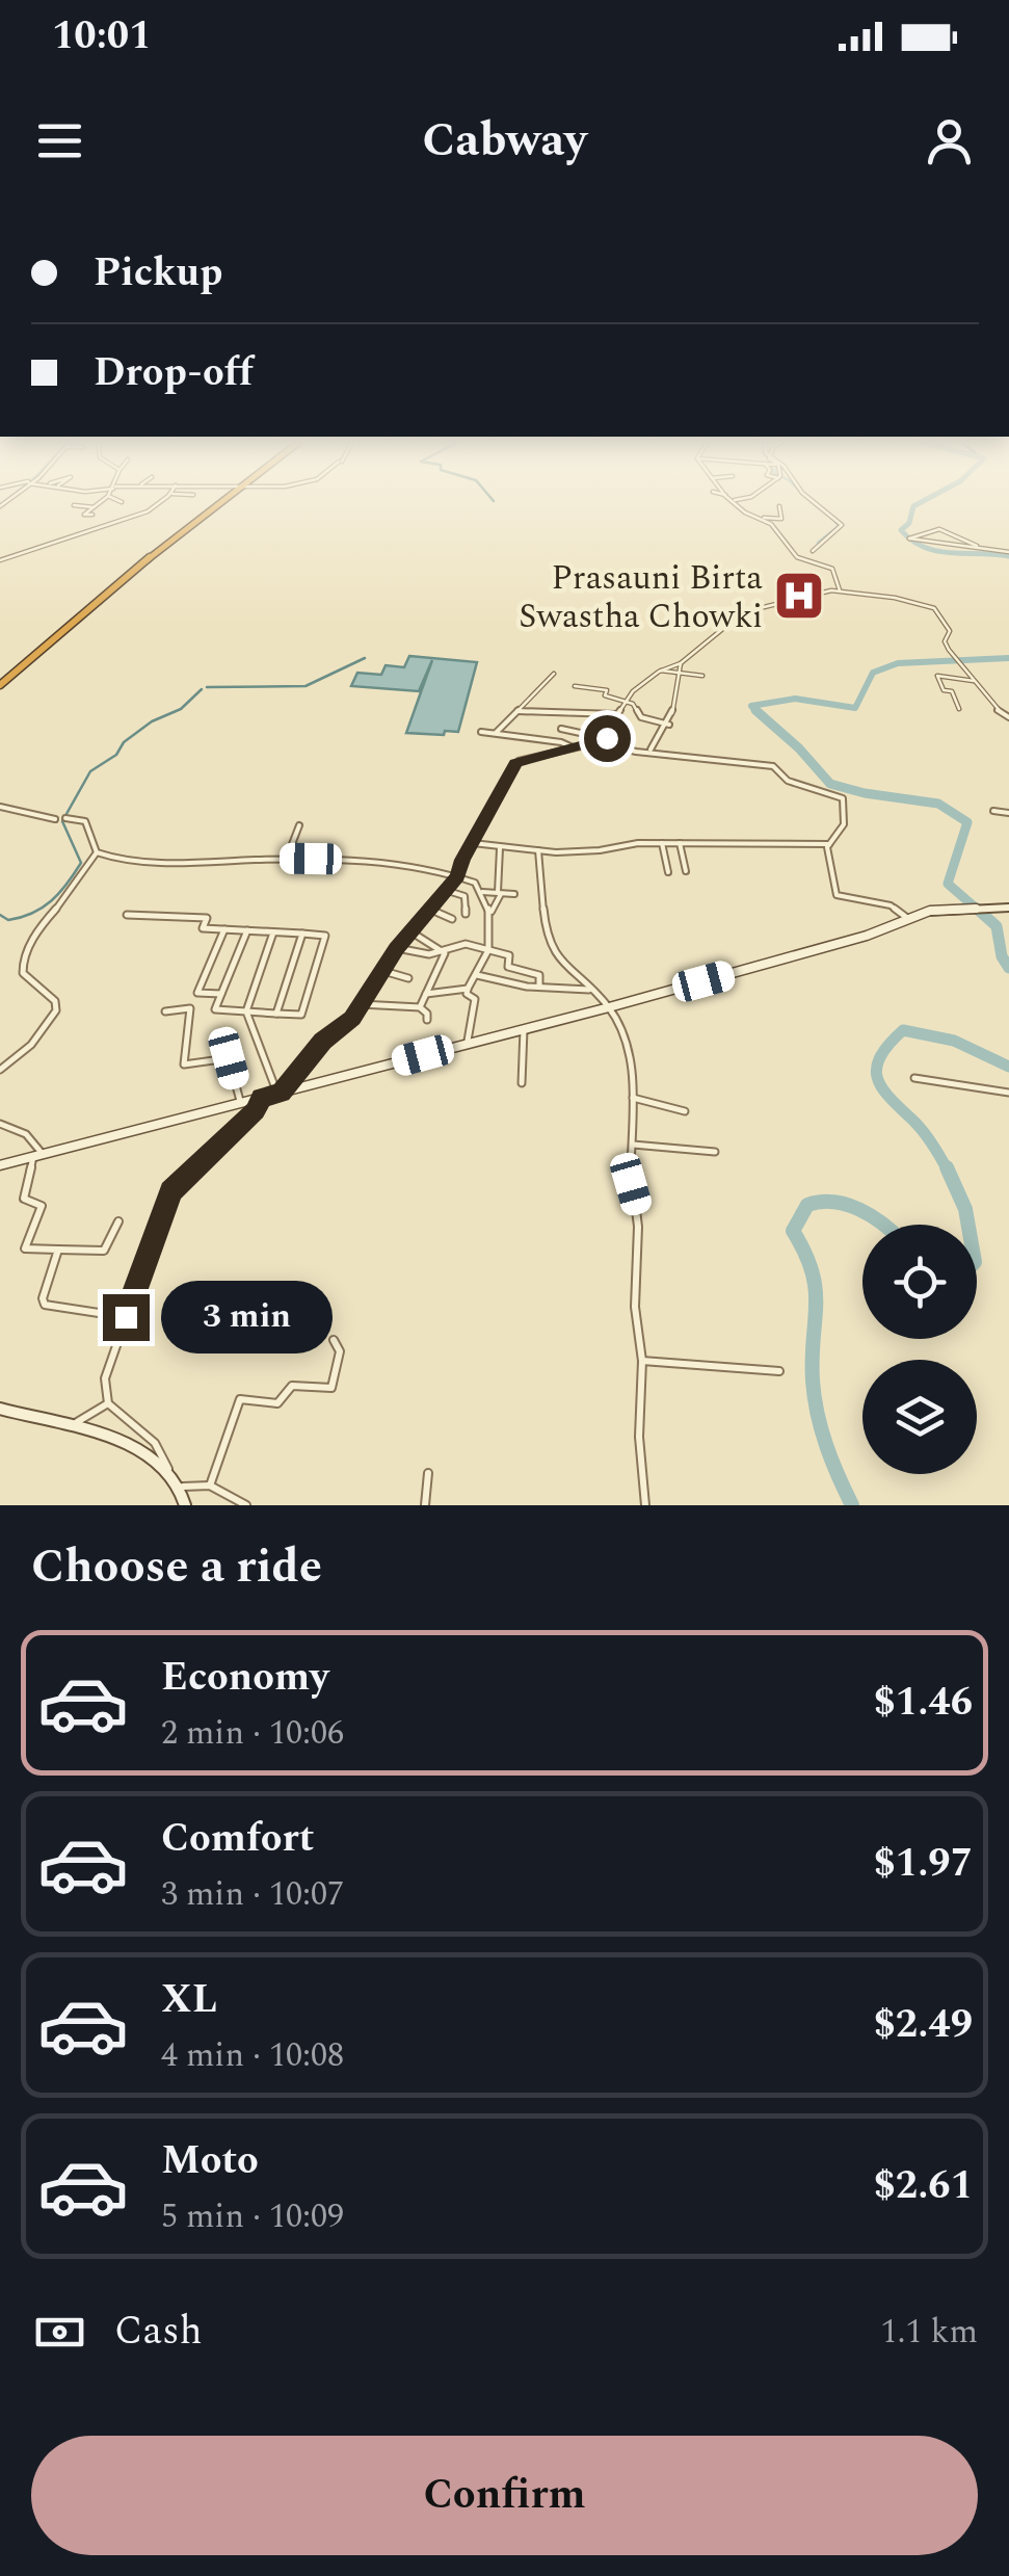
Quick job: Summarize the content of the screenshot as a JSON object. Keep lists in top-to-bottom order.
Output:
{
  "places": {
    "hospital": ["Prasauni Birta Swastha Chowki"]
  },
  "page": {
    "status": "10:01",
    "header": "Cabway",
    "banner": ["Pickup", "Drop-off"],
    "bubble": "3 min",
    "heading": "Choose a ride",
    "list": [
      {
        "name": "Economy",
        "note": "2 min · 10:06",
        "value": "$1.46"
      },
      {
        "name": "Comfort",
        "note": "3 min · 10:07",
        "value": "$1.97"
      },
      {
        "name": "XL",
        "note": "4 min · 10:08",
        "value": "$2.49"
      },
      {
        "name": "Moto",
        "note": "5 min · 10:09",
        "value": "$2.61"
      }
    ],
    "pay": ["Cash", "1.1 km"],
    "buttons": "Confirm"
  }
}
